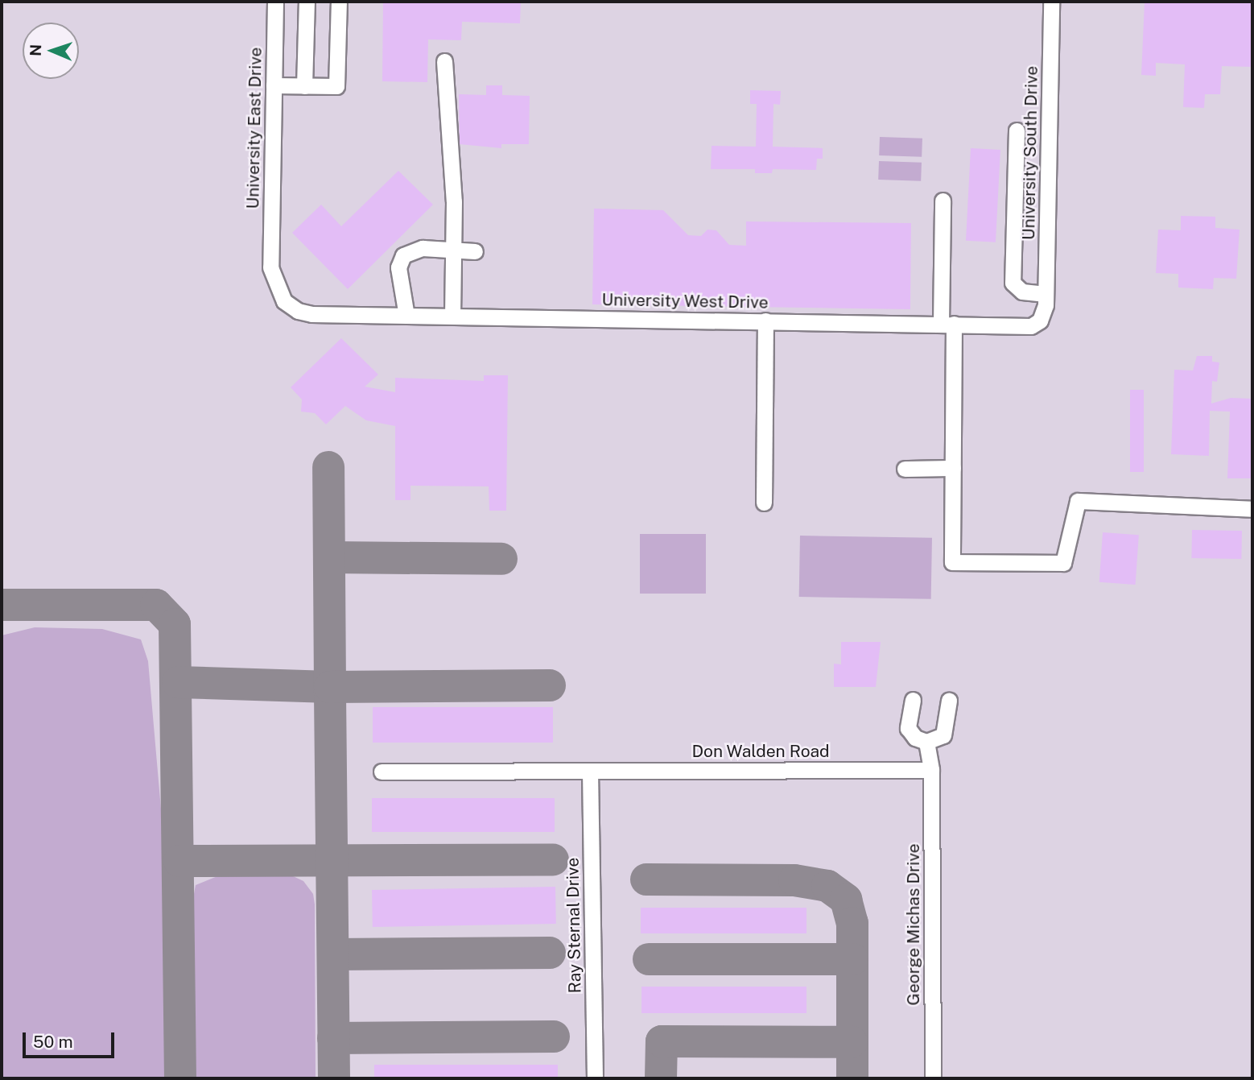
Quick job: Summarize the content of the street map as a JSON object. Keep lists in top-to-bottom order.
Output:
{
  "streets": {
    "street": [
      "University East Drive",
      "University South Drive",
      "University West Drive",
      "Don Walden Road",
      "George Michas Drive",
      "Ray Sternal Drive"
    ]
  },
  "crossings": [
    ["University East Drive", "University West Drive"],
    ["University South Drive", "University West Drive"],
    ["Don Walden Road", "George Michas Drive"],
    ["Don Walden Road", "Ray Sternal Drive"]
  ],
  "scale_bar": "50 m",
  "north": "left"
}
